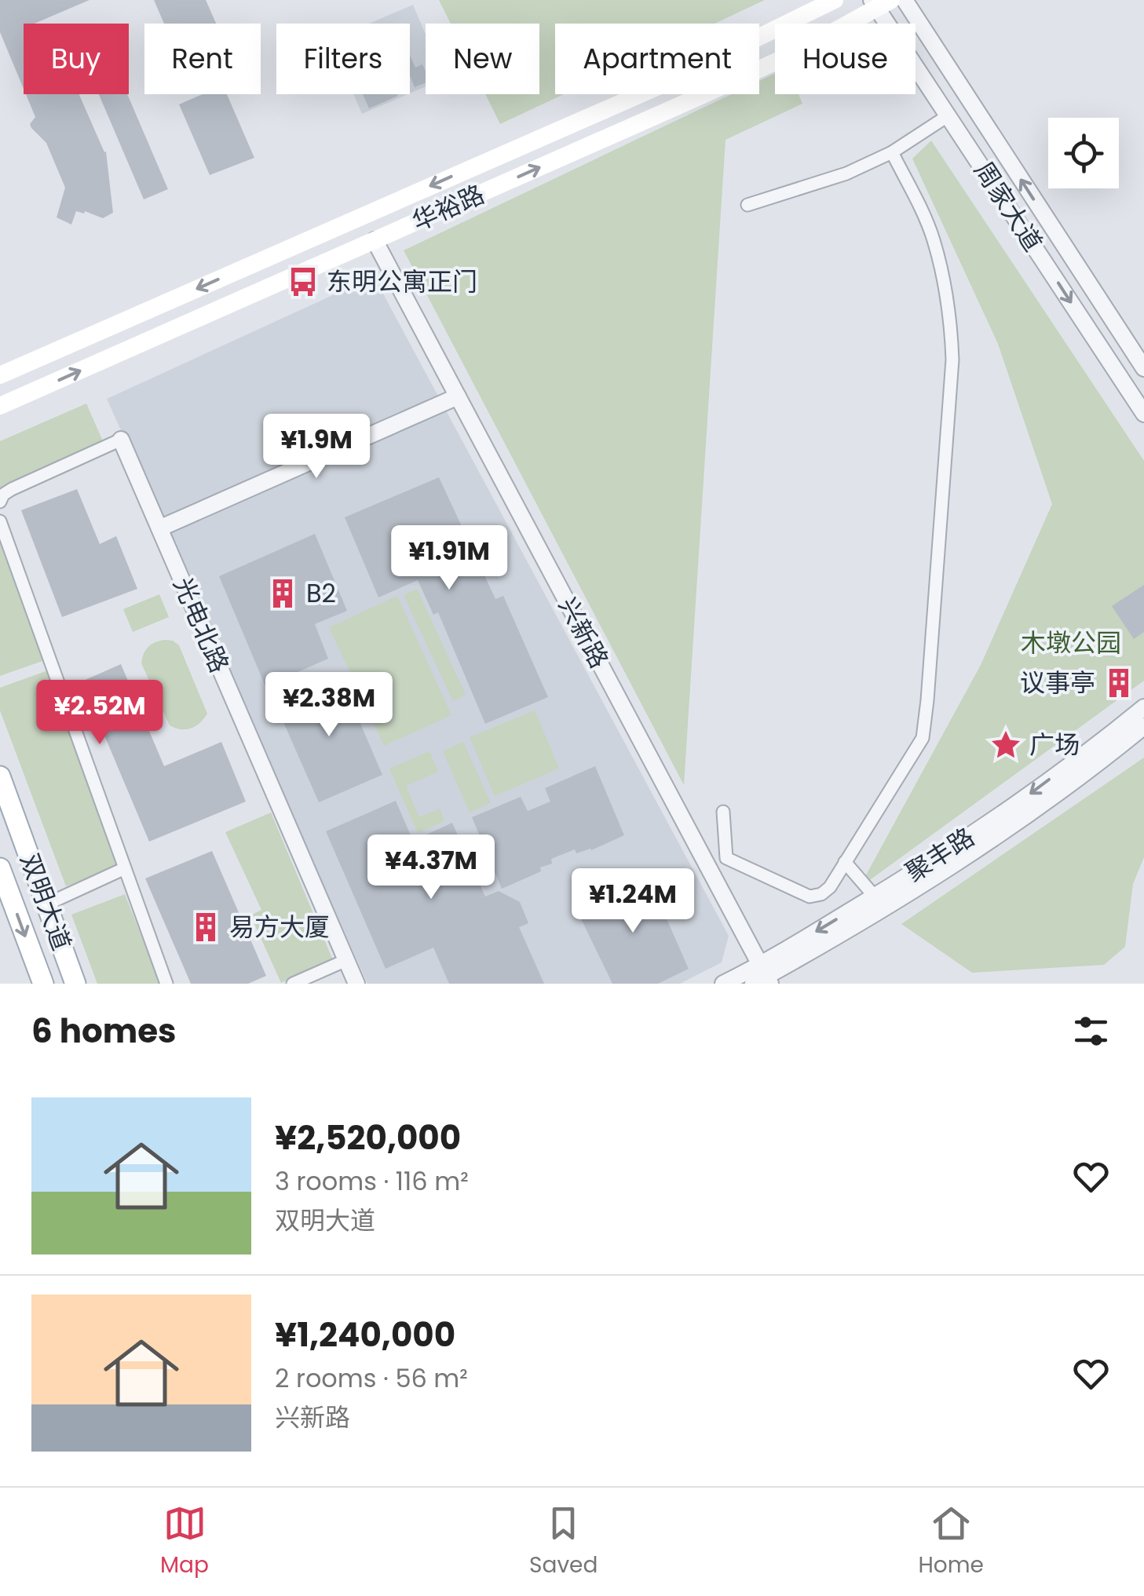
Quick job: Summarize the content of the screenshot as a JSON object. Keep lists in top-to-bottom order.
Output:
{
  "streets": {
    "main road": ["华裕路", "双明大道"],
    "street": [
      "周家大道",
      "光电北路",
      "兴新路",
      "聚丰路"
    ]
  },
  "crossings": [
    ["周家大道", "华裕路"],
    ["华裕路", "兴新路"],
    ["兴新路", "聚丰路"]
  ],
  "parks": ["木墩公园"],
  "places": {
    "bus stop": ["东明公寓正门"],
    "building": ["B2", "议事亭", "易方大厦"],
    "place": ["广场"]
  },
  "page": {
    "chip": [
      "Buy",
      "Rent",
      "Filters",
      "New",
      "Apartment",
      "House"
    ],
    "price": [
      "¥1.9M",
      "¥1.91M",
      "¥2.38M",
      "¥2.52M",
      "¥4.37M",
      "¥1.24M"
    ],
    "heading": "6 homes",
    "list": [
      {
        "name": "¥2,520,000",
        "note": "3 rooms · 116 m² · 双明大道"
      },
      {
        "name": "¥1,240,000",
        "note": "2 rooms · 56 m² · 兴新路"
      }
    ],
    "tabs": ["Map", "Saved", "Home"]
  }
}
